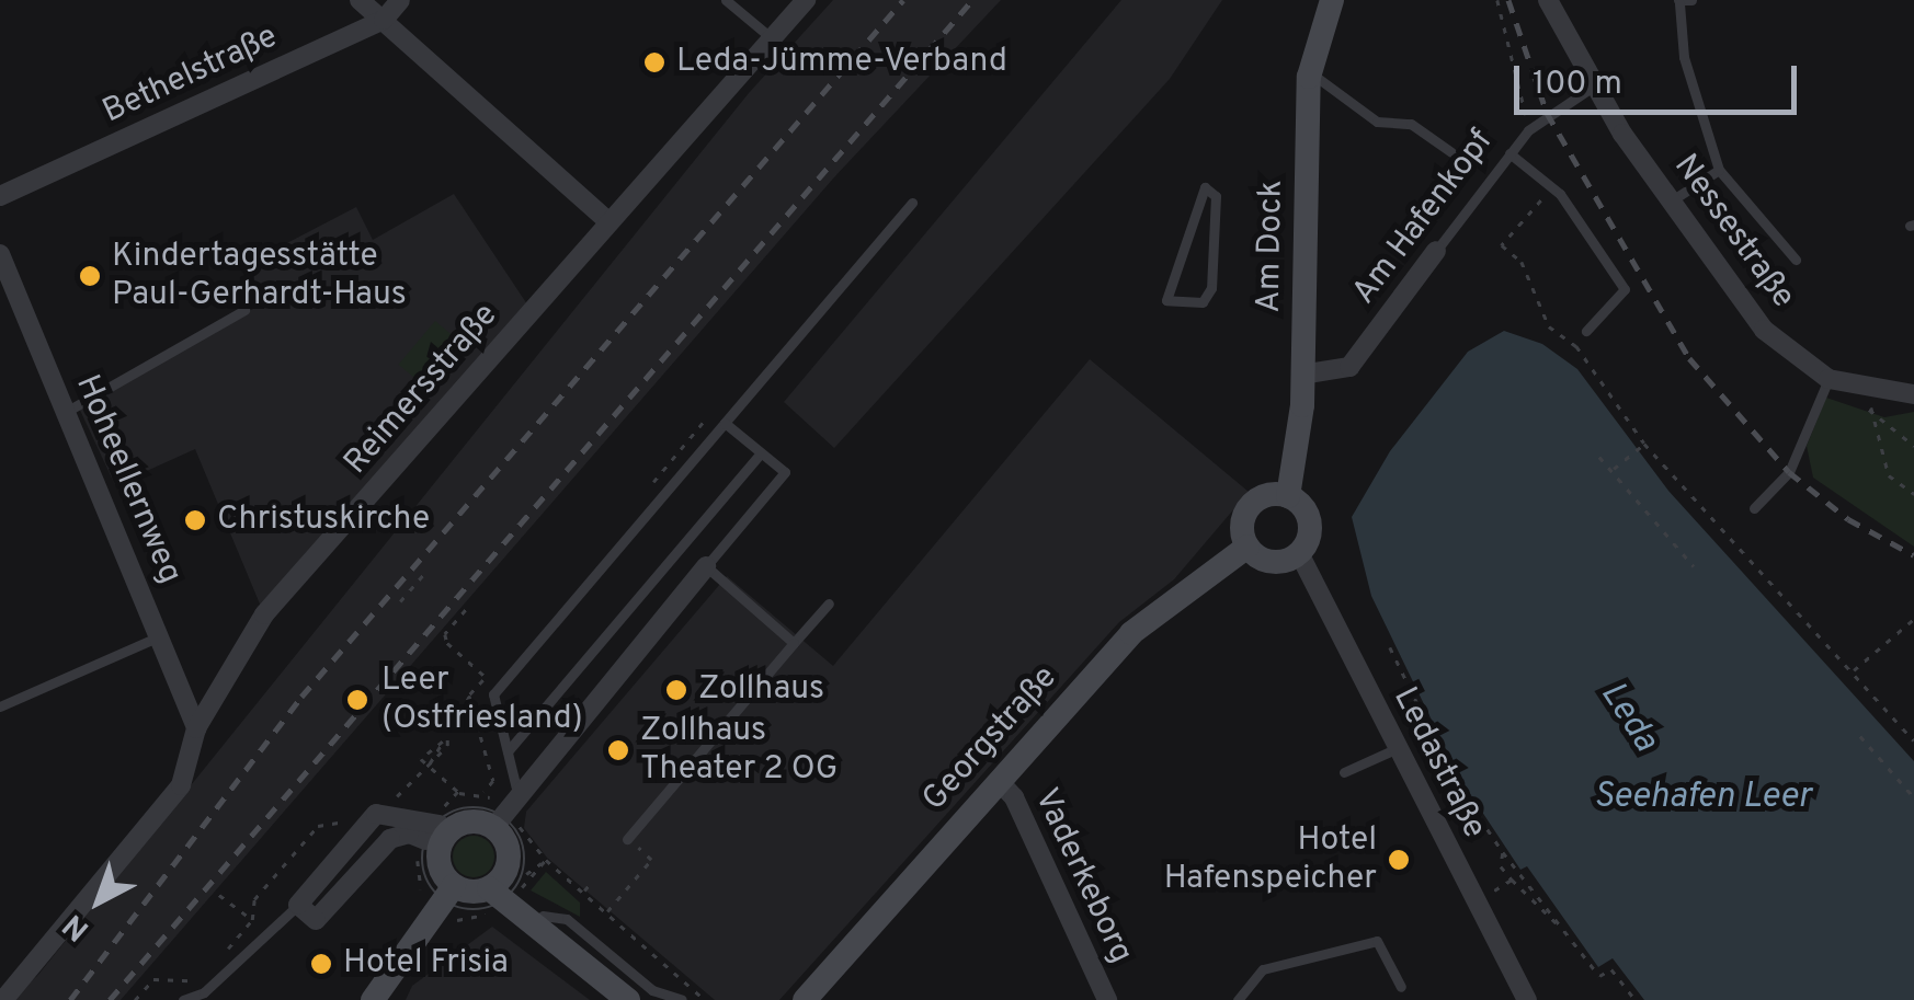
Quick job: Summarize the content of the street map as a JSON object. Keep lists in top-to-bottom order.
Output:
{
  "streets": {
    "main road": ["Am Dock", "Georgstraße"],
    "street": [
      "Bethelstraße",
      "Am Hafenkopf",
      "Nessestraße",
      "Reimersstraße",
      "Hoheellernweg",
      "Ledastraße",
      "Vaderkeborg"
    ]
  },
  "crossings": [
    ["Am Hafenkopf", "Nessestraße"],
    ["Am Hafenkopf", "Am Dock"],
    ["Am Dock", "Georgstraße"],
    ["Am Dock", "Ledastraße"],
    ["Reimersstraße", "Hoheellernweg"],
    ["Georgstraße", "Ledastraße"],
    ["Georgstraße", "Vaderkeborg"]
  ],
  "water": ["Leda", "Seehafen Leer"],
  "places": [
    "Leda-Jümme-Verband",
    "Kindertagesstätte Paul-Gerhardt-Haus",
    "Christuskirche",
    "Zollhaus",
    "Leer (Ostfriesland)",
    "Zollhaus Theater 2 OG",
    "Hotel Hafenspeicher",
    "Hotel Frisia"
  ],
  "scale_bar": "100 m",
  "north": "bottom left"
}
